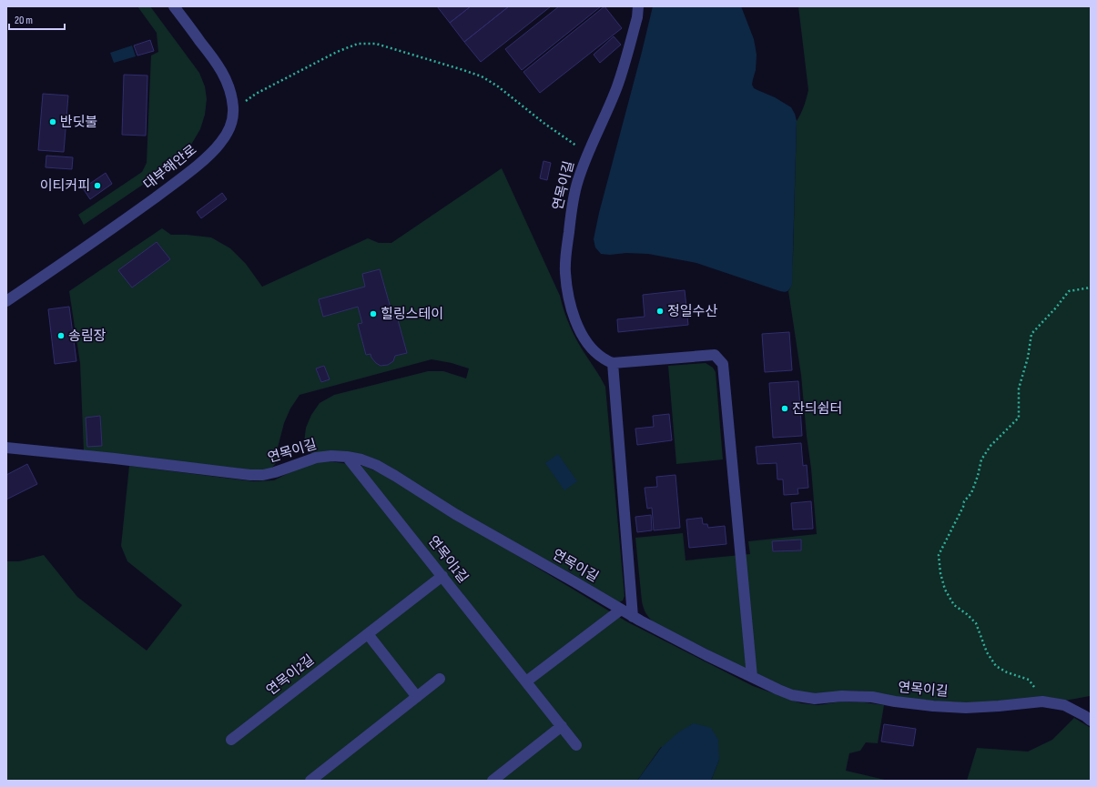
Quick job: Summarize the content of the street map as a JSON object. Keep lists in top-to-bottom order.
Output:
{
  "streets": {
    "street": [
      "대부해안로",
      "연목이길",
      "연목이1길",
      "연목이2길"
    ]
  },
  "crossings": [
    ["연목이길", "연목이1길"],
    ["연목이1길", "연목이2길"]
  ],
  "places": [
    "반딧불",
    "이티커피",
    "정일수산",
    "힐링스테이",
    "송림장",
    "잔듸쉼터"
  ],
  "scale_bar": "20 m"
}
